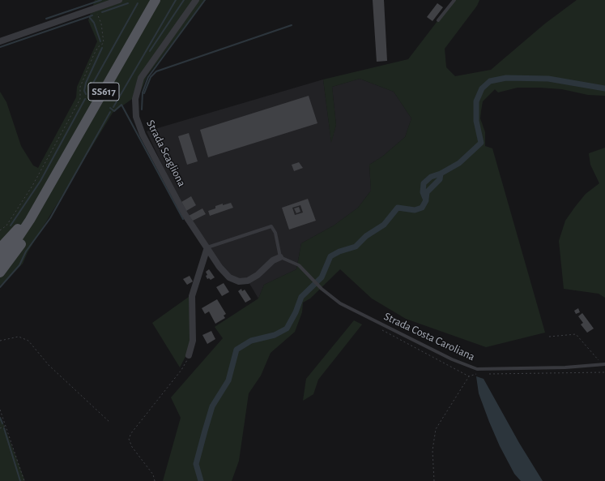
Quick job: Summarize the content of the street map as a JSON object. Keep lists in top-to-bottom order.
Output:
{
  "streets": {
    "main road": ["SS617"],
    "street": ["Strada Scagliona"],
    "lane": ["Strada Costa Caroliana"]
  },
  "crossings": [
    ["Strada Scagliona", "Strada Costa Caroliana"]
  ]
}
